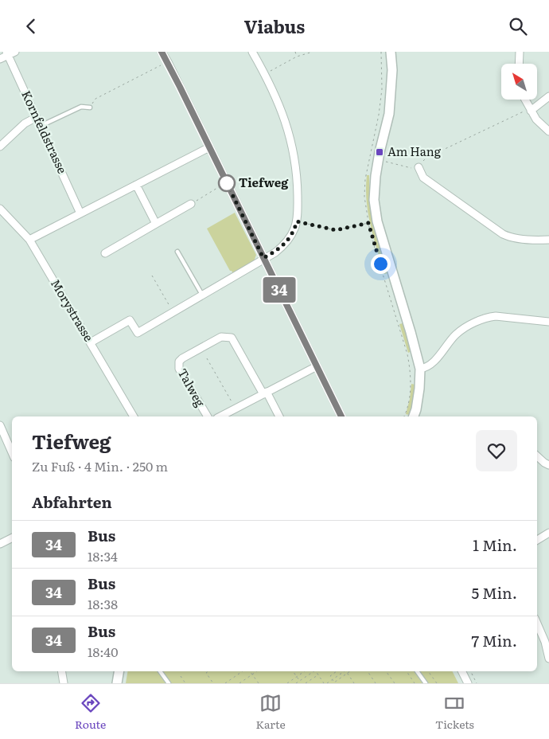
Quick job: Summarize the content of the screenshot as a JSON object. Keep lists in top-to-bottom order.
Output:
{
  "streets": {
    "street": ["Kornfeldstrasse", "Morystrasse", "Talweg"]
  },
  "places": {
    "transit": ["Am Hang"],
    "other": ["Tiefweg"]
  },
  "lines": ["bus line 34"],
  "north": "top left",
  "page": {
    "header": "Viabus",
    "on_map": "34",
    "heading": [
      ["Tiefweg", "Zu Fuß · 4 Min. · 250 m"],
      "Abfahrten"
    ],
    "list": [
      {
        "mark": "34",
        "name": "Bus",
        "note": "18:34",
        "value": "1 Min."
      },
      {
        "mark": "34",
        "name": "Bus",
        "note": "18:38",
        "value": "5 Min."
      },
      {
        "mark": "34",
        "name": "Bus",
        "note": "18:40",
        "value": "7 Min."
      }
    ],
    "tabs": ["Route", "Karte", "Tickets"]
  }
}
